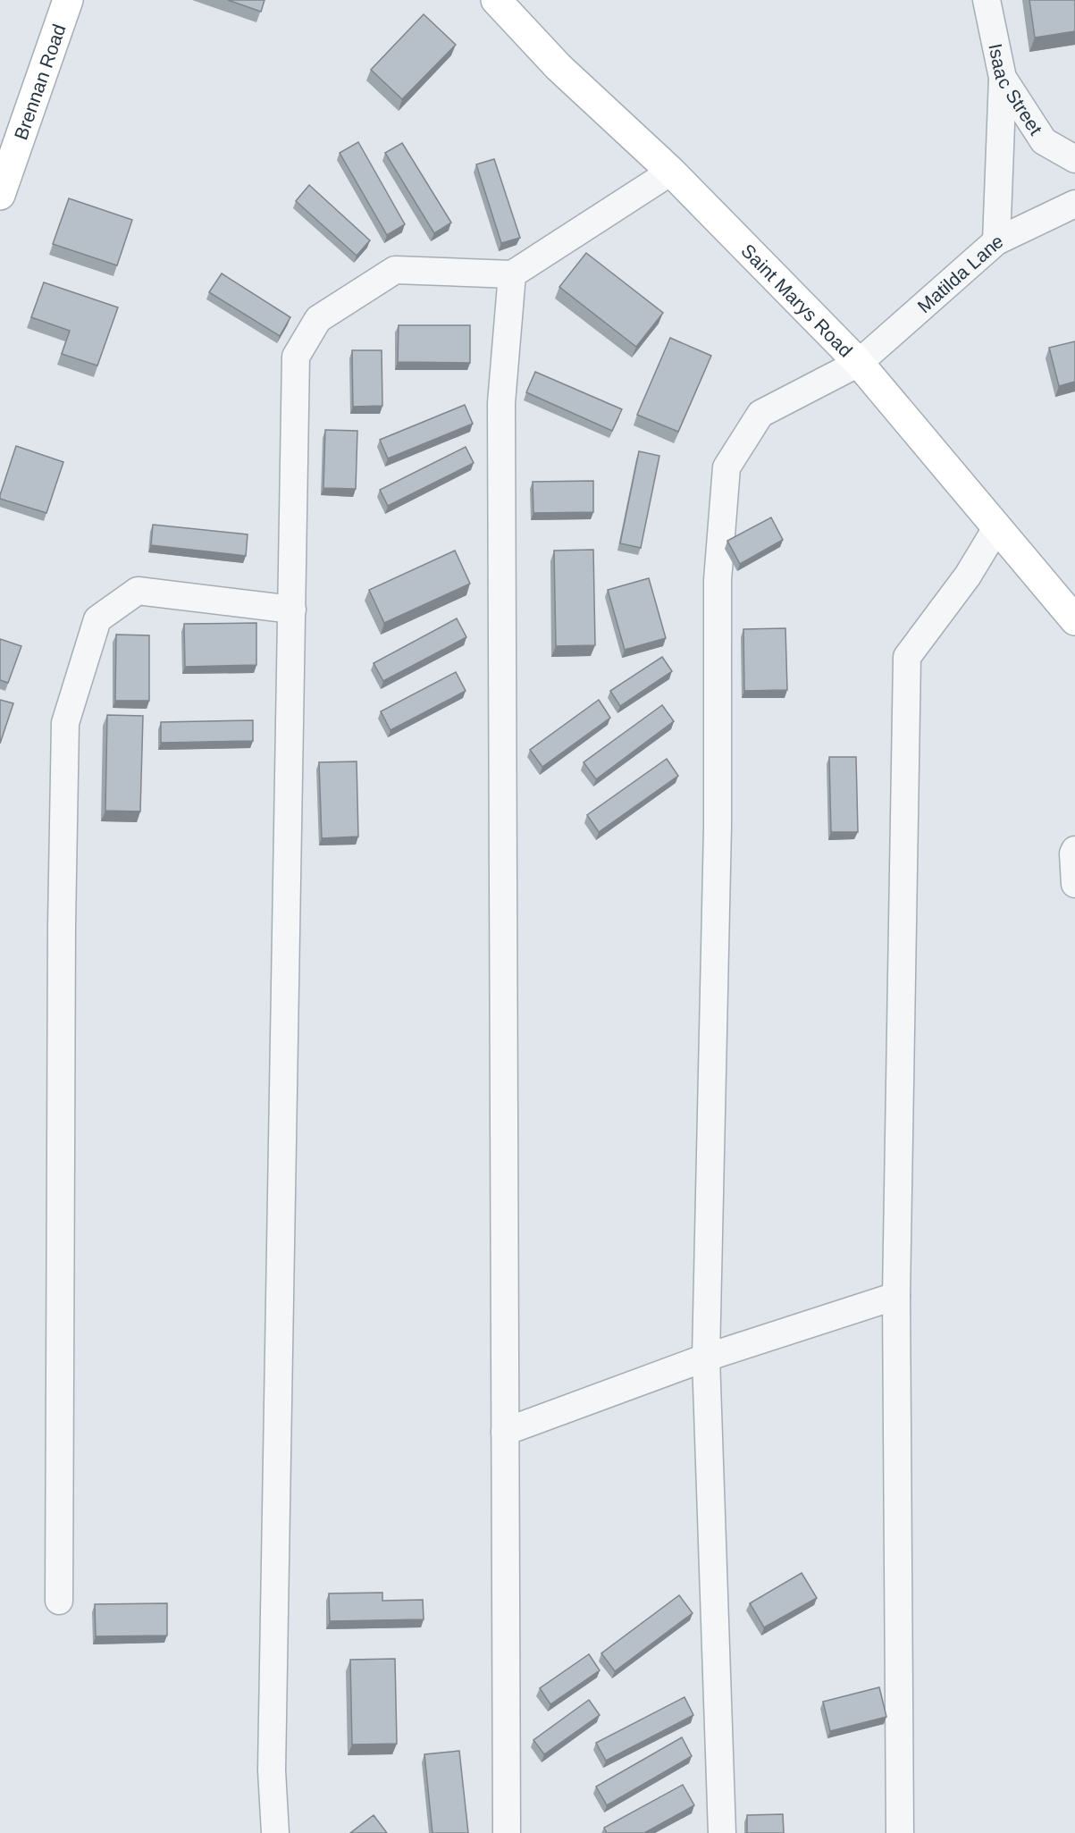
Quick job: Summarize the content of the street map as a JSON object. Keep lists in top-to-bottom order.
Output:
{
  "streets": {
    "main road": ["Brennan Road", "Saint Marys Road"],
    "street": ["Isaac Street", "Matilda Lane"]
  },
  "crossings": [
    ["Matilda Lane", "Saint Marys Road"]
  ]
}
